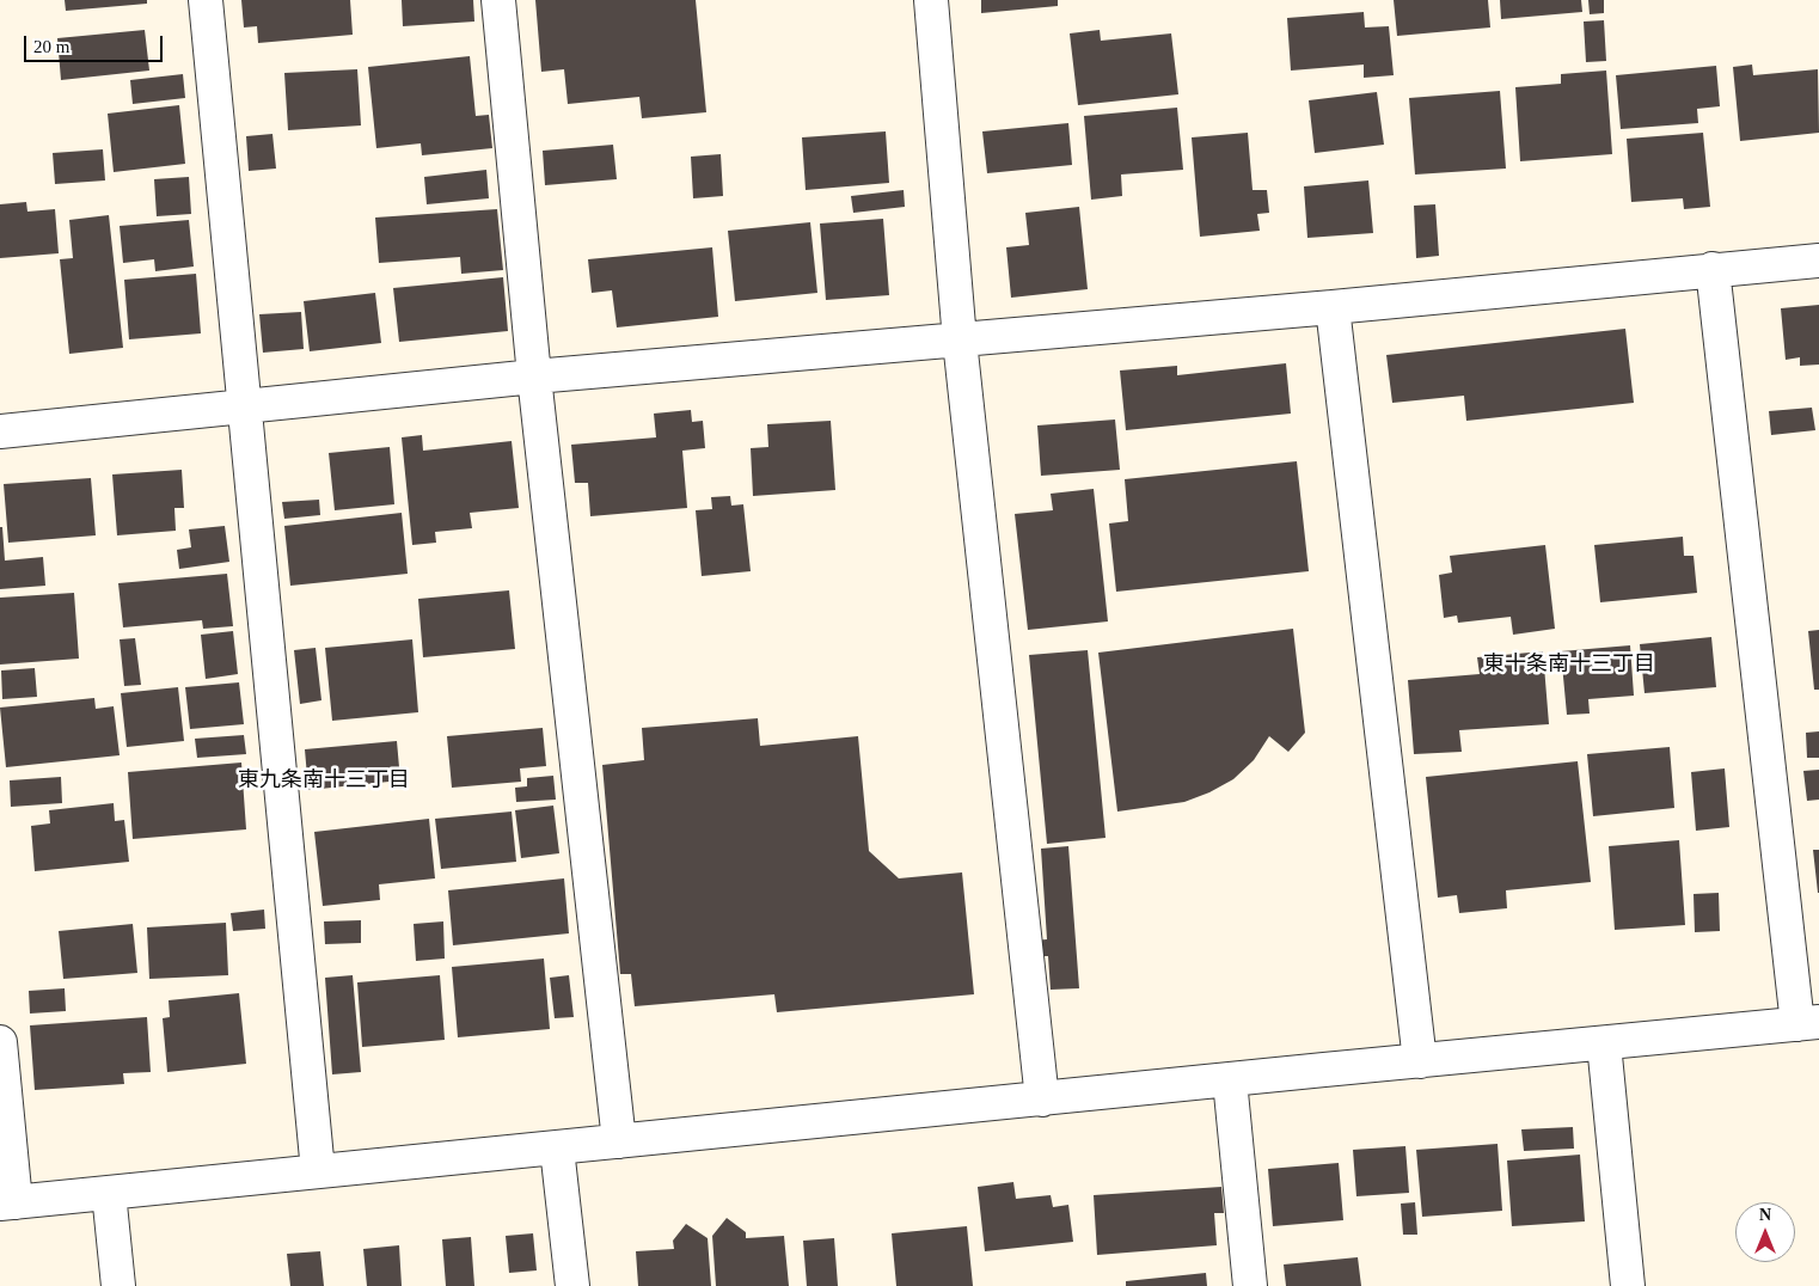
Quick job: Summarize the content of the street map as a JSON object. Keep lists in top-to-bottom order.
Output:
{
  "districts": ["東十条南十三丁目", "東九条南十三丁目"],
  "scale_bar": "20 m",
  "north": "top"
}
